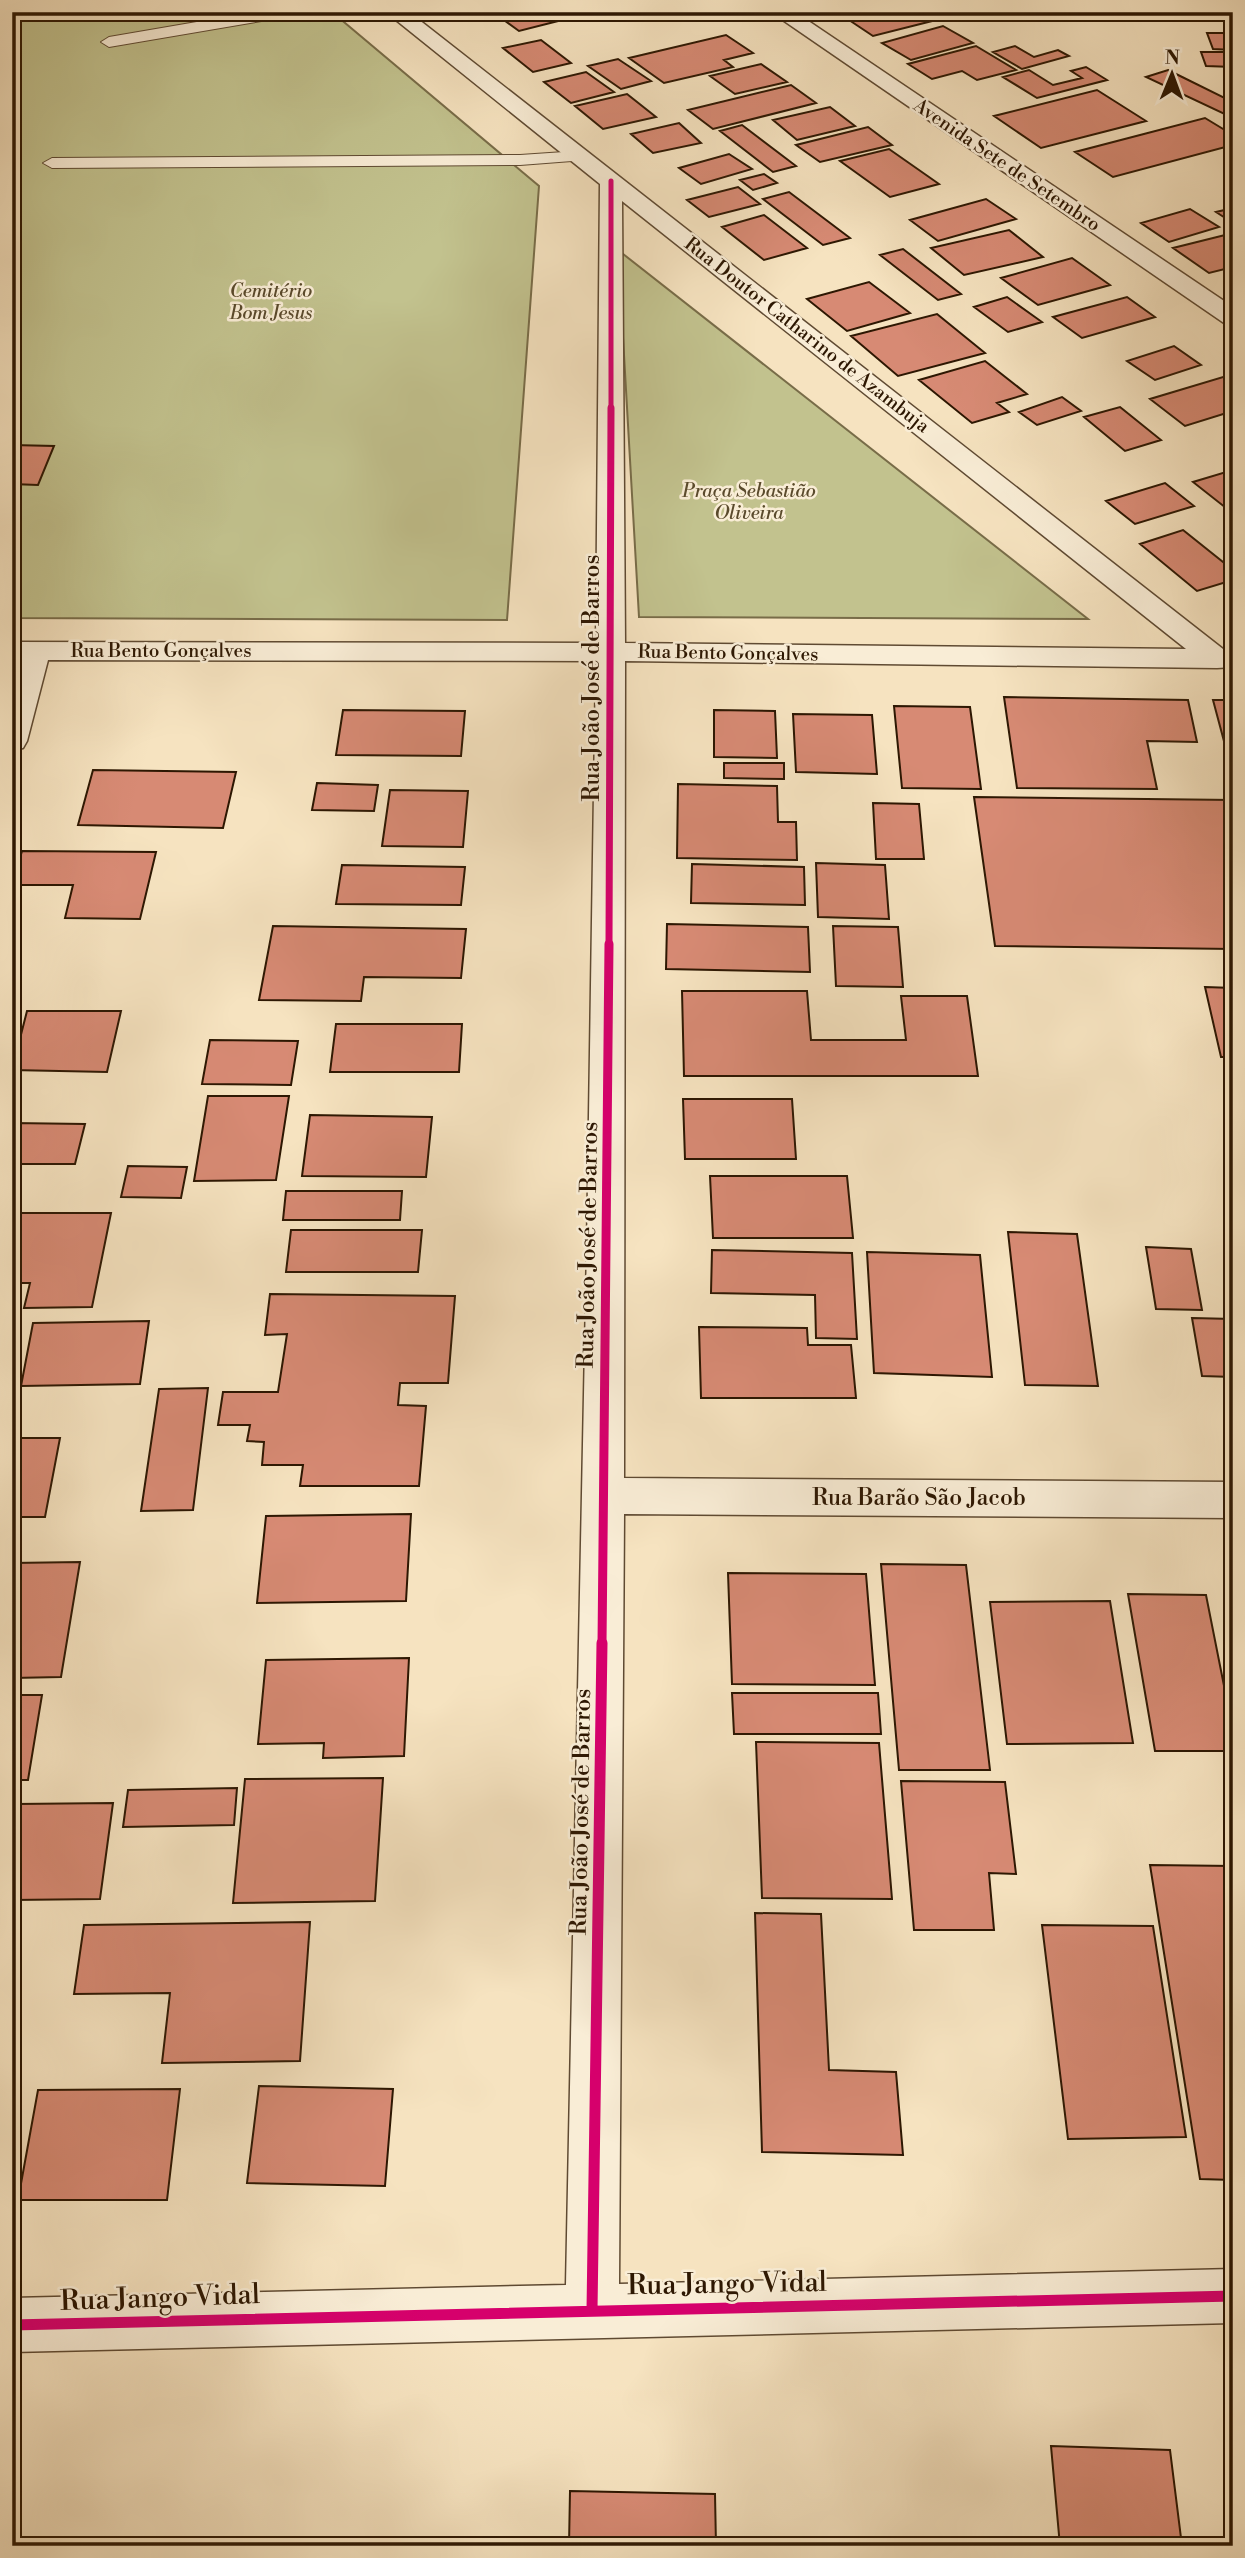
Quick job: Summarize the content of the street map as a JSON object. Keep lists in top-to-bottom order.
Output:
{
  "streets": {
    "street": [
      "Avenida Sete de Setembro",
      "Rua Doutor Catharino de Azambuja",
      "Rua Bento Gonçalves",
      "Rua João José de Barros",
      "Rua Barão São Jacob",
      "Rua Jango Vidal"
    ]
  },
  "crossings": [
    ["Rua Doutor Catharino de Azambuja", "Rua Bento Gonçalves"],
    ["Rua Doutor Catharino de Azambuja", "Rua João José de Barros"],
    ["Rua Bento Gonçalves", "Rua João José de Barros"],
    ["Rua João José de Barros", "Rua Barão São Jacob"],
    ["Rua João José de Barros", "Rua Jango Vidal"]
  ],
  "parks": ["Cemitério Bom Jesus", "Praça Sebastião Oliveira"],
  "north": "top"
}
